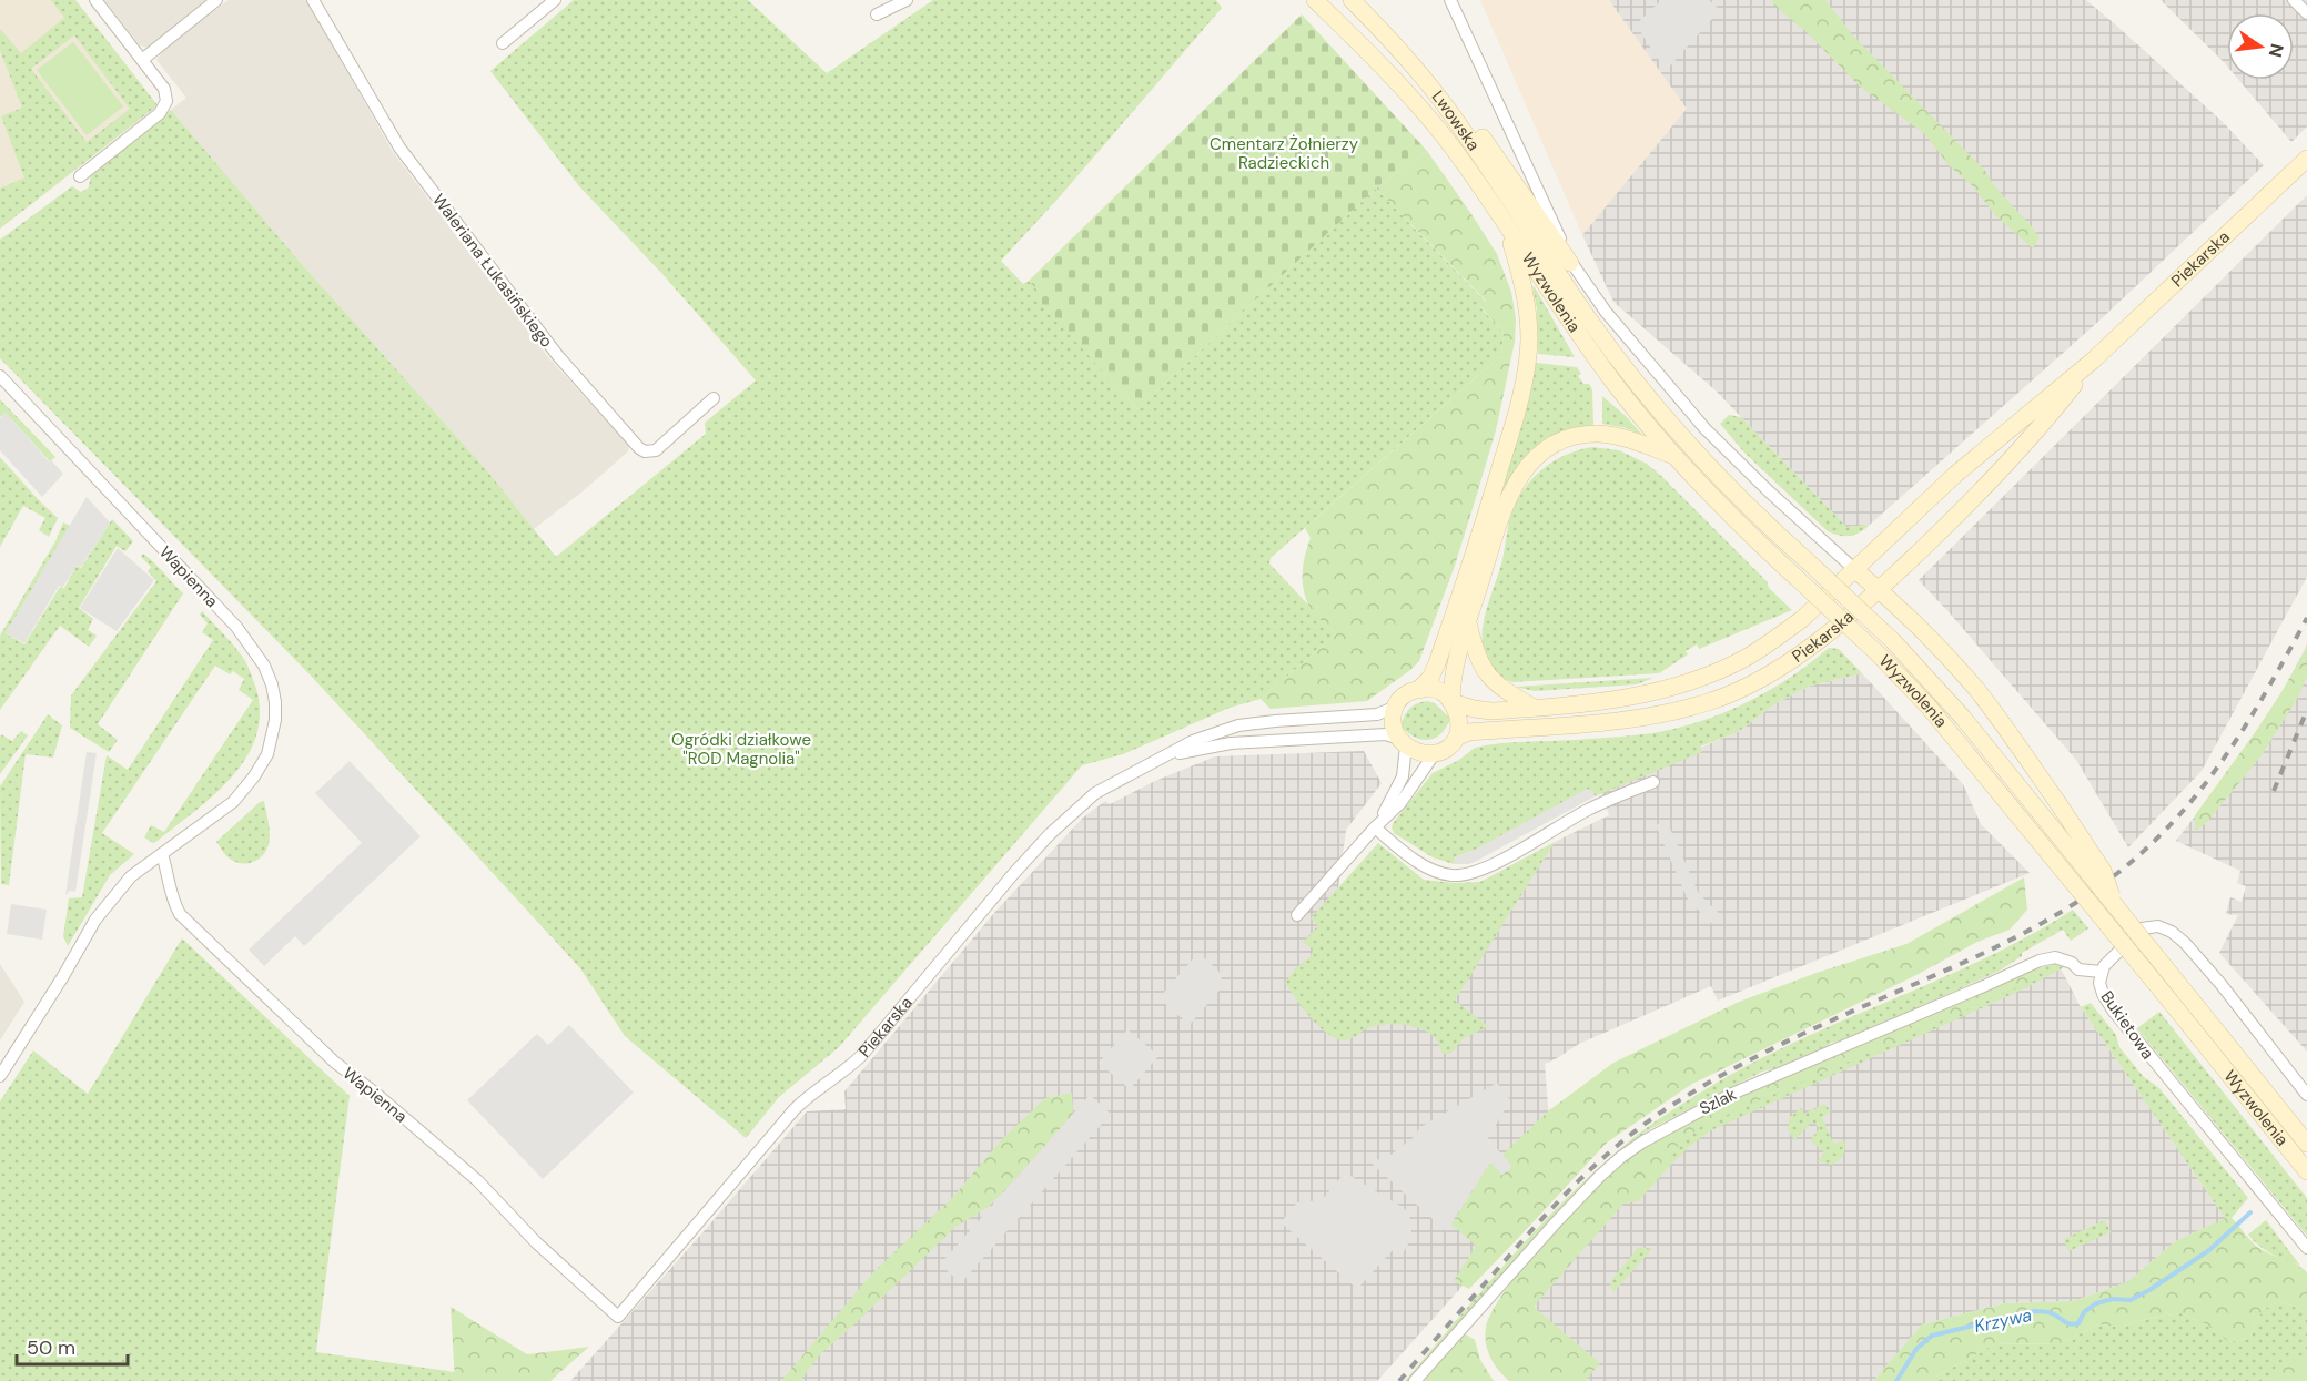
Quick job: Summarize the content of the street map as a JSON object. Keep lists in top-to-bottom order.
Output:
{
  "streets": {
    "main road": ["Lwowska", "Piekarska", "Wyzwolenia"],
    "street": [
      "Waleriana Łukasińskiego",
      "Wapienna",
      "Bukietowa",
      "Szlak"
    ]
  },
  "crossings": [
    ["Lwowska", "Wyzwolenia"],
    ["Piekarska", "Wyzwolenia"],
    ["Piekarska", "Wapienna"],
    ["Bukietowa", "Szlak"]
  ],
  "water": ["Krzywa"],
  "parks": ["Cmentarz Żołnierzy Radzieckich", "Ogródki działkowe \"ROD Magnolia\""],
  "scale_bar": "50 m",
  "north": "right"
}
